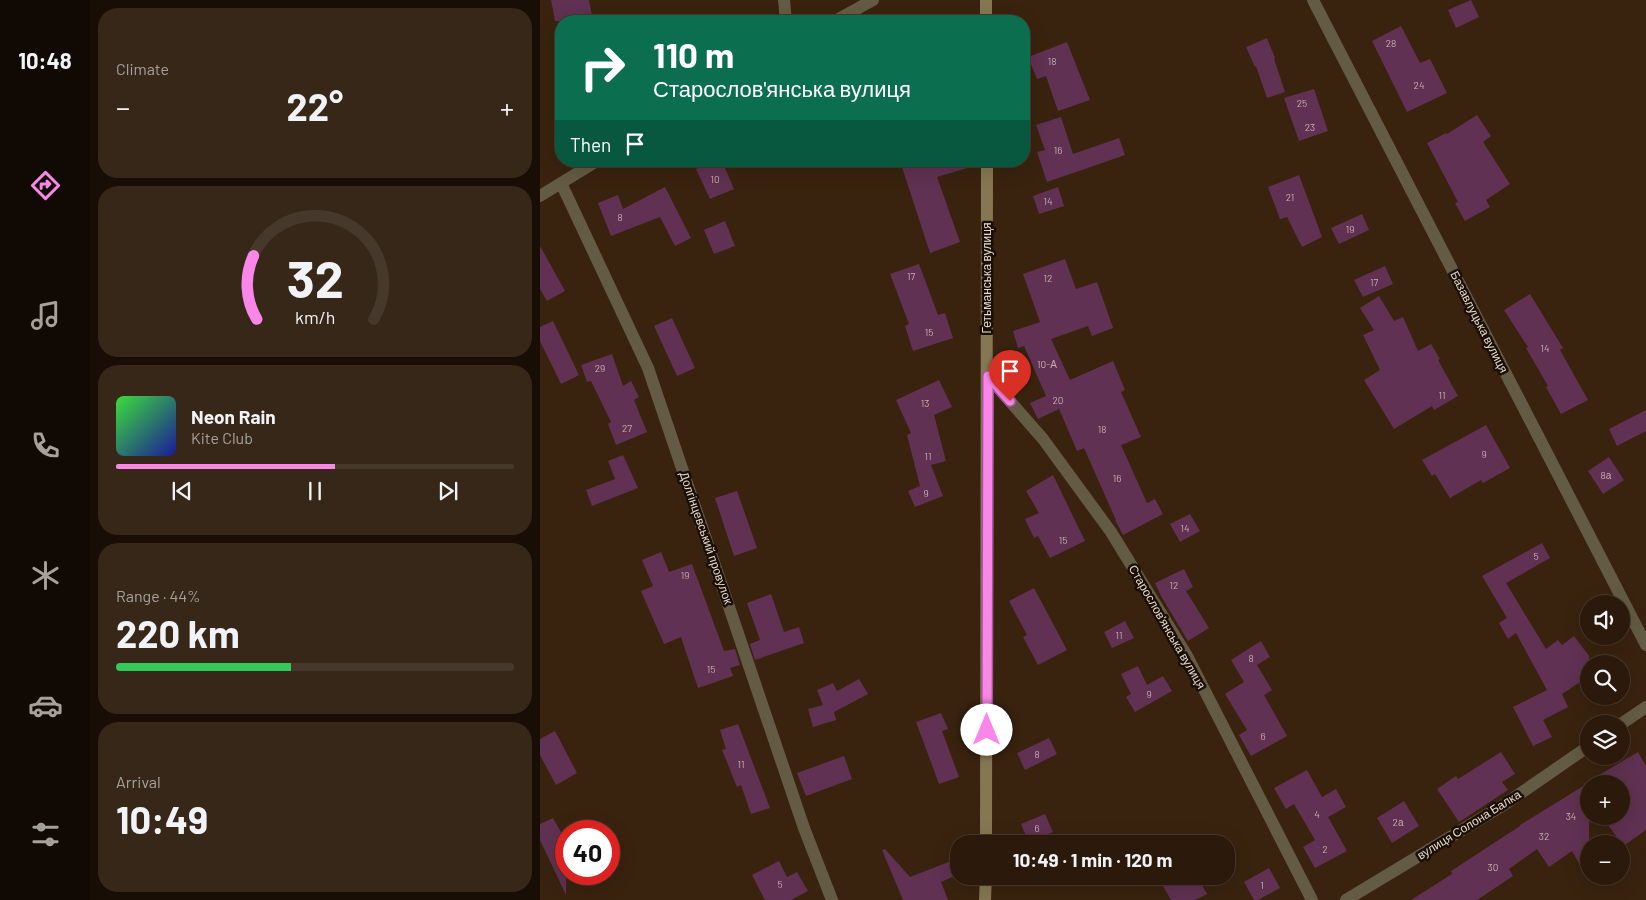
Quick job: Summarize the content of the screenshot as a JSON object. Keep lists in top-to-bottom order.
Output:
{
  "streets": {
    "street": [
      "Гетьманська вулиця",
      "Базавлуцька вулиця",
      "Долгінцевський провулок",
      "Старослов'янська вулиця",
      "вулиця Солона Балка"
    ]
  },
  "crossings": [
    ["Гетьманська вулиця", "Старослов'янська вулиця"]
  ],
  "house_numbers": [
    "28",
    "18",
    "24",
    "25",
    "23",
    "16",
    "10",
    "21",
    "14",
    "8",
    "19",
    "17",
    "12",
    "17",
    "15",
    "14",
    "10-А",
    "29",
    "11",
    "20",
    "13",
    "27",
    "18",
    "9",
    "11",
    "8а",
    "16",
    "9",
    "14",
    "15",
    "5",
    "19",
    "12",
    "11",
    "8",
    "15",
    "9",
    "6",
    "8",
    "11",
    "4",
    "34",
    "2а",
    "6",
    "32",
    "2",
    "30",
    "5",
    "1"
  ],
  "page": {
    "tabs": "10:48",
    "tile": [
      "Climate",
      ["Range · 44%", "220 km"],
      ["Arrival", "10:49"]
    ],
    "turn": ["110 m", "Старослов'янська вулиця"],
    "heat": ["−", "22°", "+"],
    "then": "Then",
    "song": ["Neon Rain", "Kite Club"],
    "map_buttons": ["+", "−"],
    "limit": "40",
    "trip": "10:49 · 1 min · 120 m",
    "gauge": ["32", "km/h"]
  }
}
